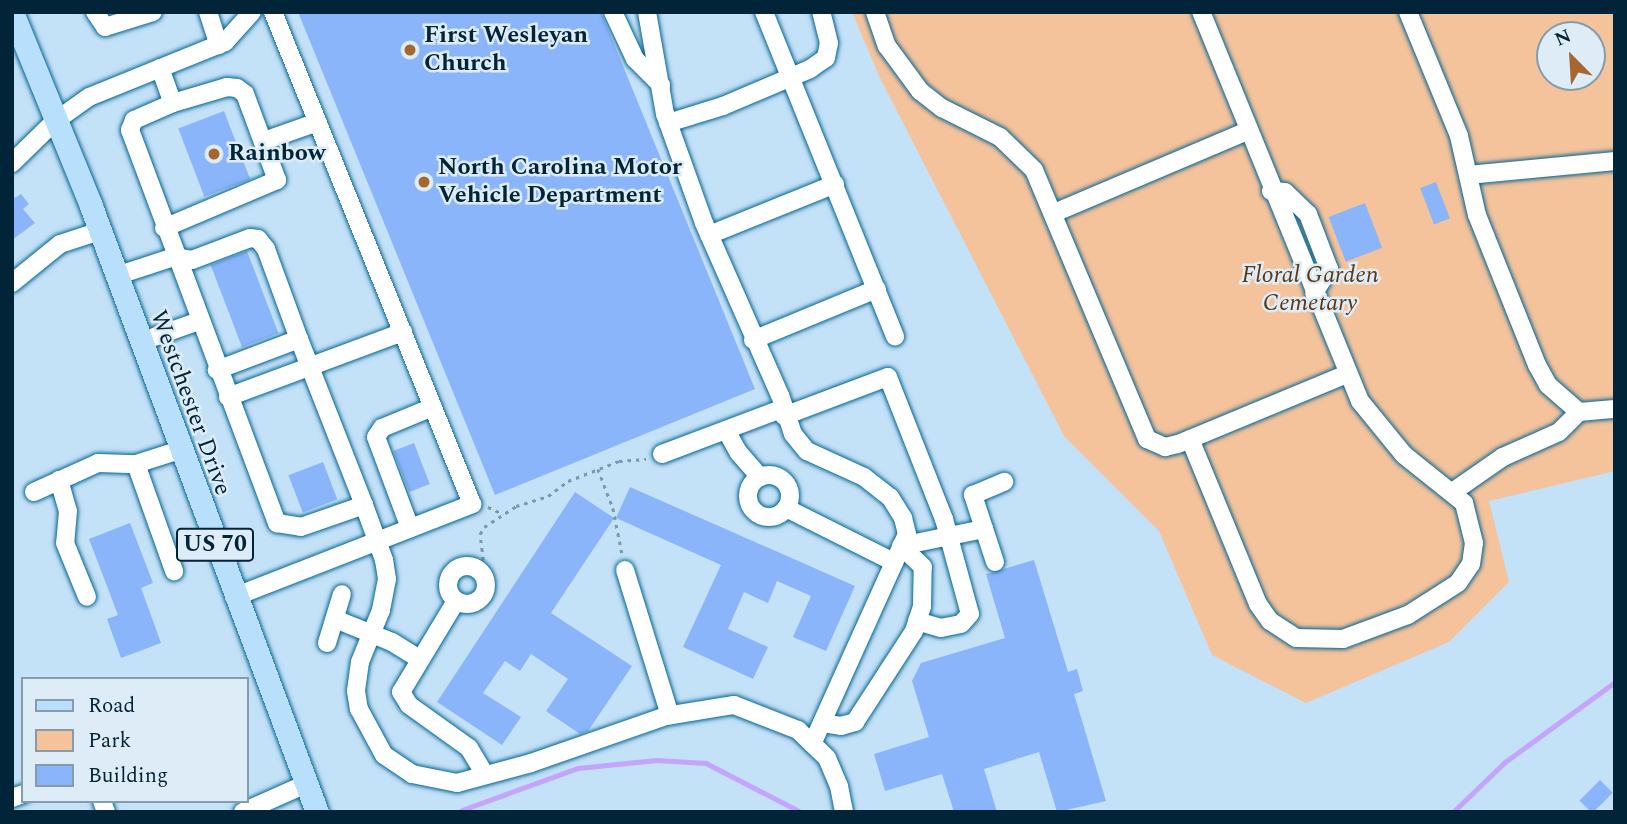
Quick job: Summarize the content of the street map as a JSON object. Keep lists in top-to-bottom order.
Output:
{
  "streets": {
    "main road": ["Westchester Drive", "US 70"]
  },
  "parks": ["Floral Garden Cemetary"],
  "places": ["First Wesleyan Church", "Rainbow", "North Carolina Motor Vehicle Department"],
  "legend": ["Road", "Park", "Building"],
  "north": "top left"
}
